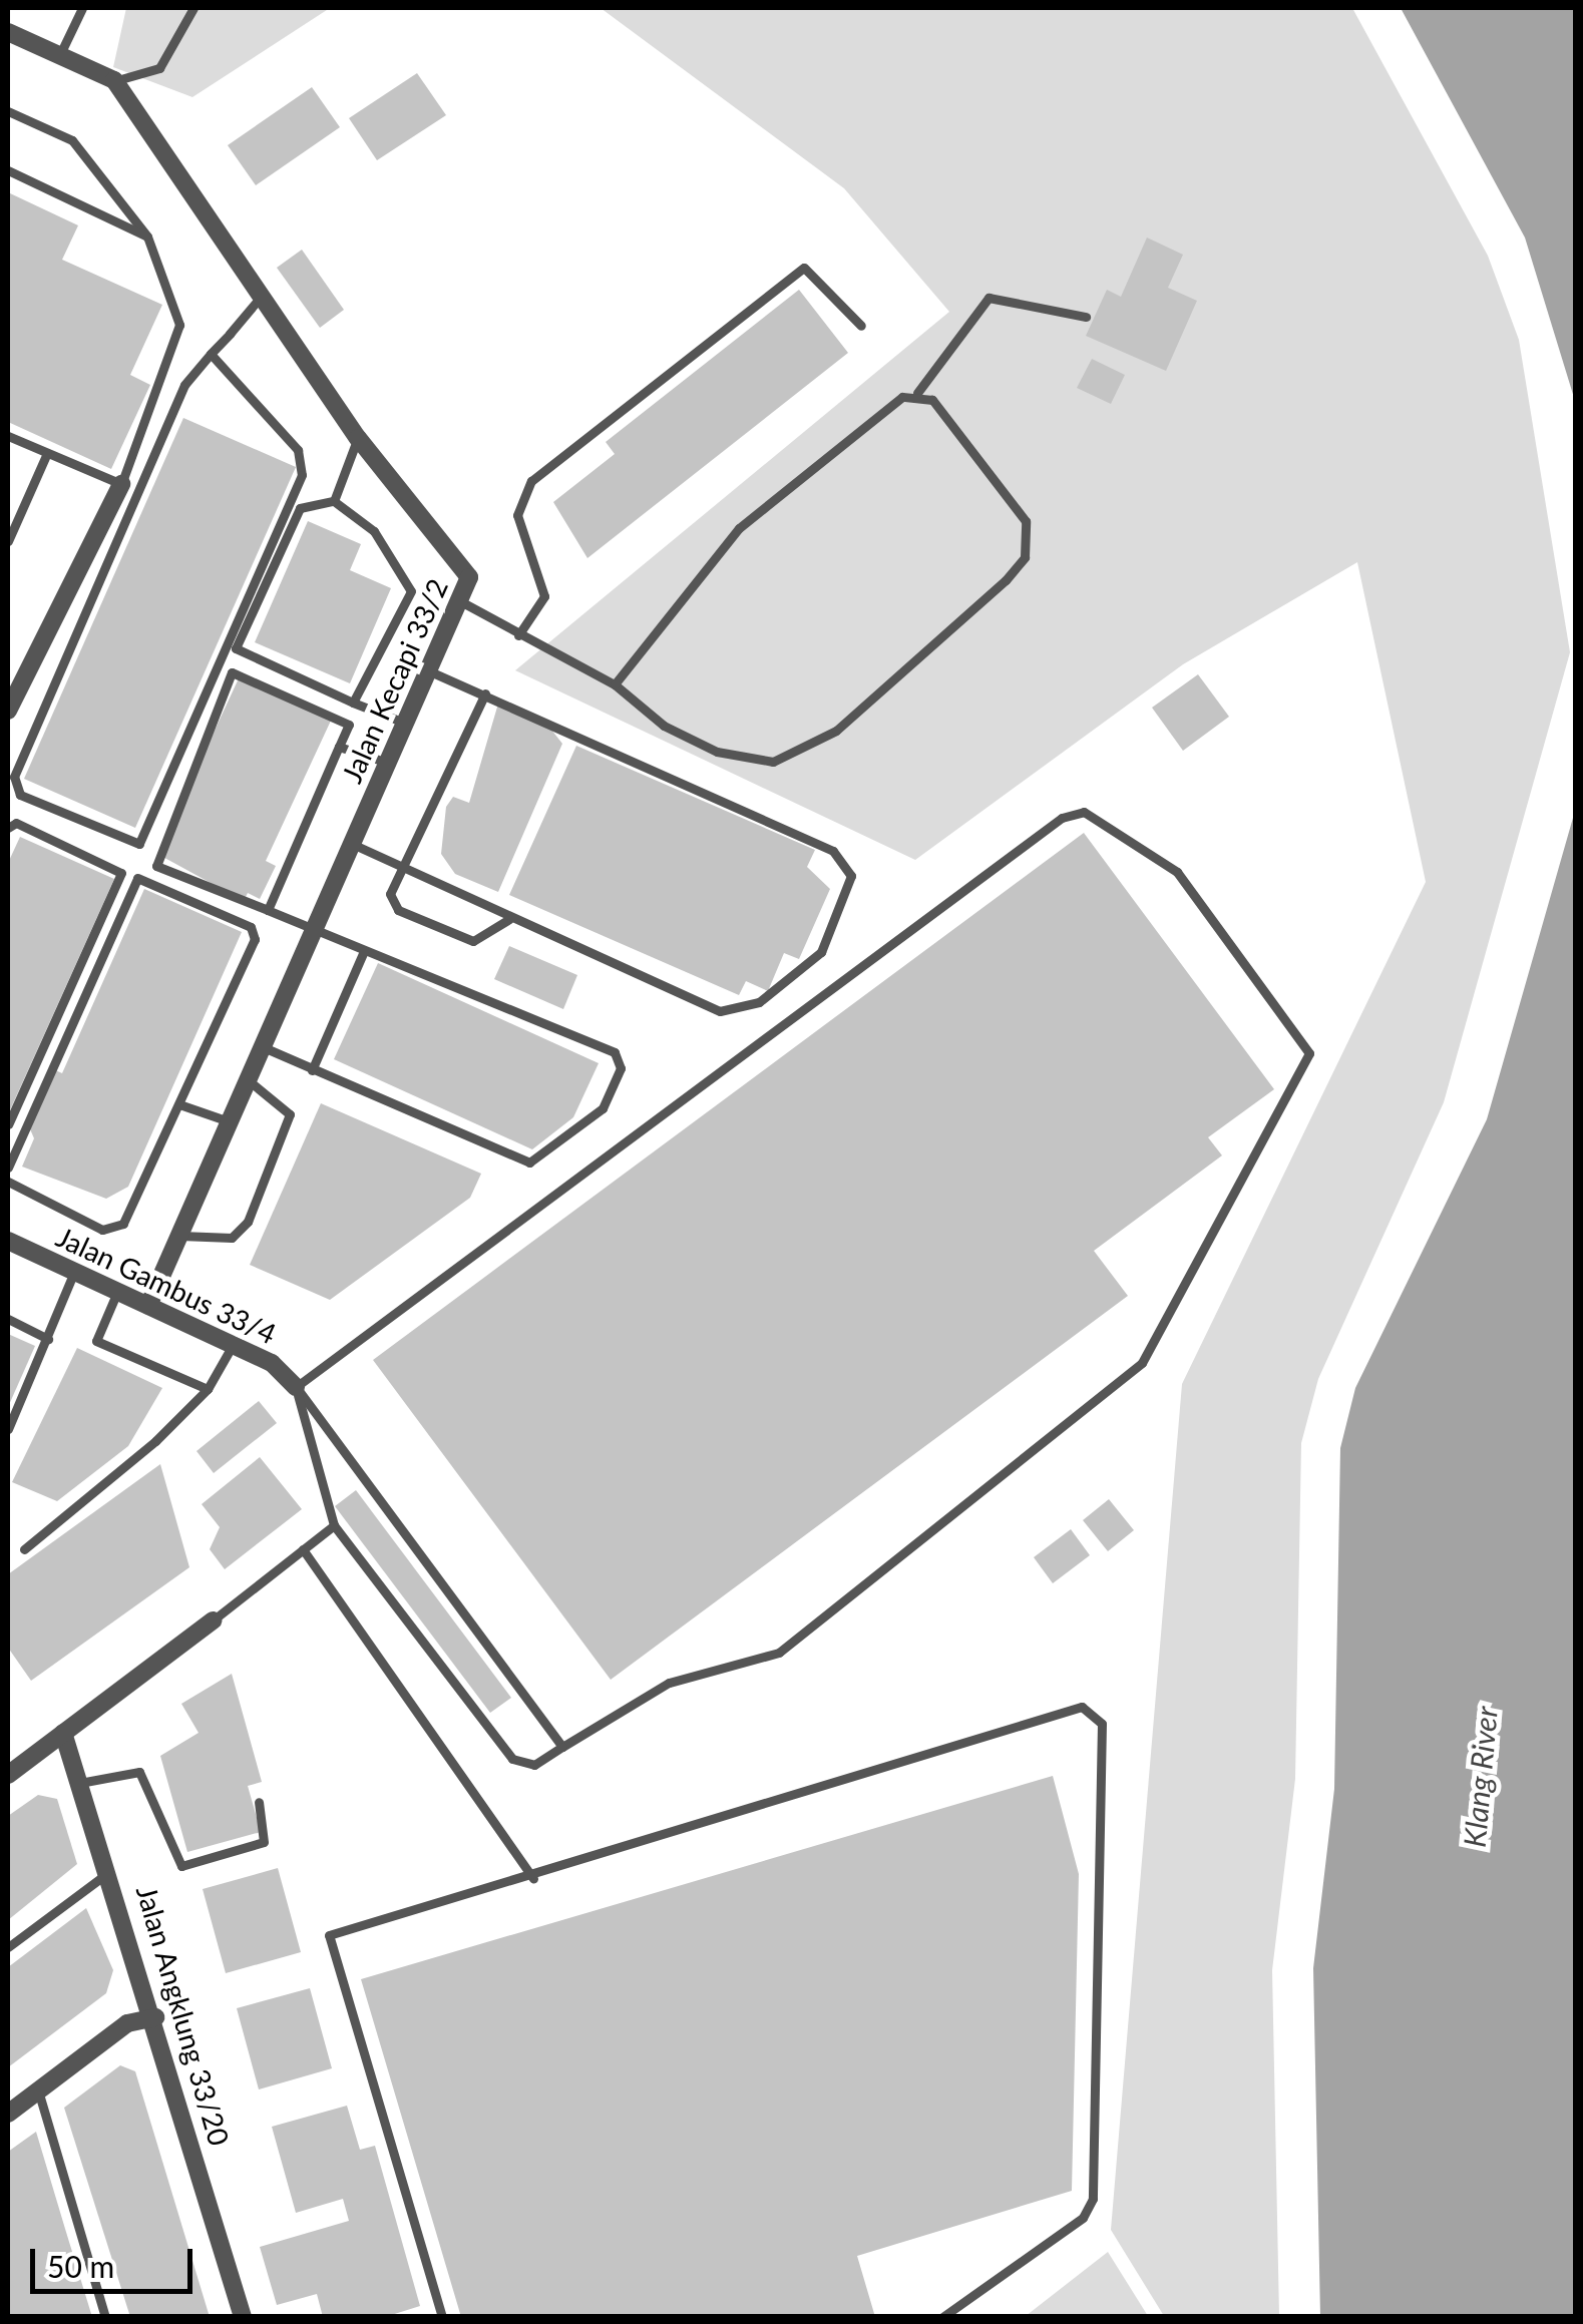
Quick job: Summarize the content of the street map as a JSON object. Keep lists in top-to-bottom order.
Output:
{
  "streets": {
    "street": ["Jalan Kecapi 33/2", "Jalan Gambus 33/4", "Jalan Angklung 33/20"]
  },
  "crossings": [
    ["Jalan Kecapi 33/2", "Jalan Gambus 33/4"]
  ],
  "water": ["Klang River"],
  "scale_bar": "50 m"
}
